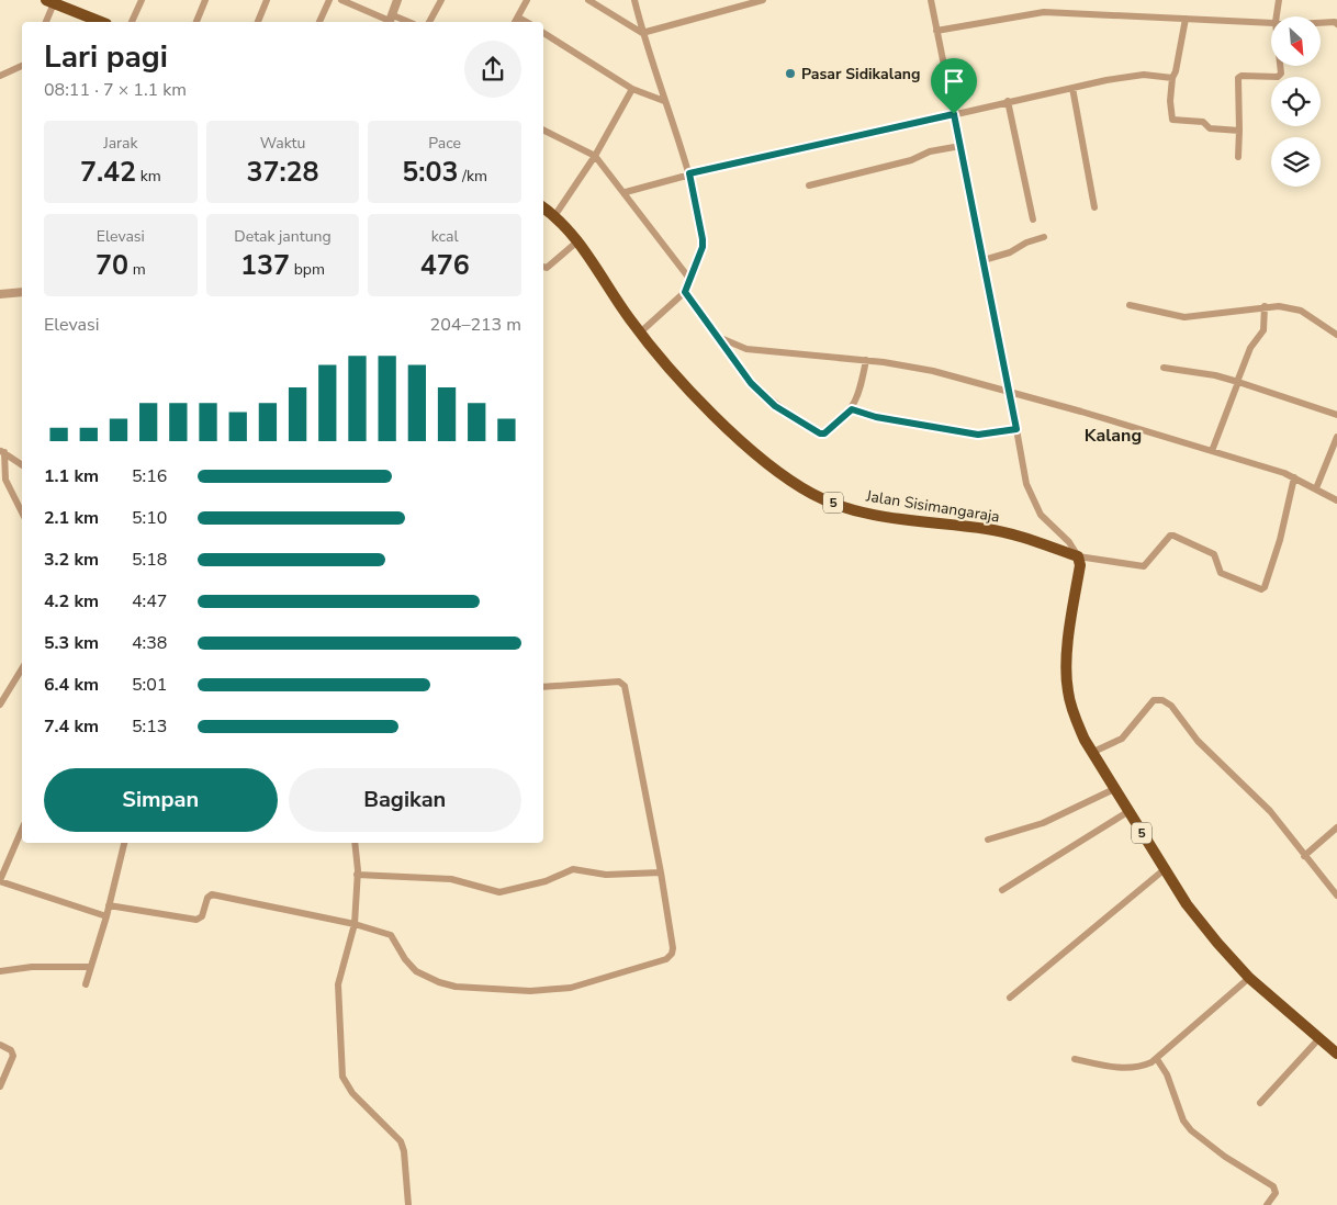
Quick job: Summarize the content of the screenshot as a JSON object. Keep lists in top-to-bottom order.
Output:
{
  "streets": {
    "highway": ["5", "Jalan Sisimangaraja"]
  },
  "crossings": [
    ["5", "Jalan Sisimangaraja"]
  ],
  "districts": ["Kalang"],
  "places": ["Pasar Sidikalang"],
  "north": "bottom right",
  "page": {
    "heading": ["Lari pagi", "08:11 · 7 × 1.1 km"],
    "stats": [
      ["Jarak", "7.42 km"],
      ["Waktu", "37:28"],
      ["Pace", "5:03 /km"],
      ["Elevasi", "70 m"],
      ["Detak jantung", "137 bpm"],
      ["kcal", "476"]
    ],
    "chart": ["Elevasi", "204–213 m"],
    "list": [
      {
        "name": "1.1 km",
        "note": "5:16"
      },
      {
        "name": "2.1 km",
        "note": "5:10"
      },
      {
        "name": "3.2 km",
        "note": "5:18"
      },
      {
        "name": "4.2 km",
        "note": "4:47"
      },
      {
        "name": "5.3 km",
        "note": "4:38"
      },
      {
        "name": "6.4 km",
        "note": "5:01"
      },
      {
        "name": "7.4 km",
        "note": "5:13"
      }
    ],
    "buttons": ["Simpan", "Bagikan"]
  }
}
